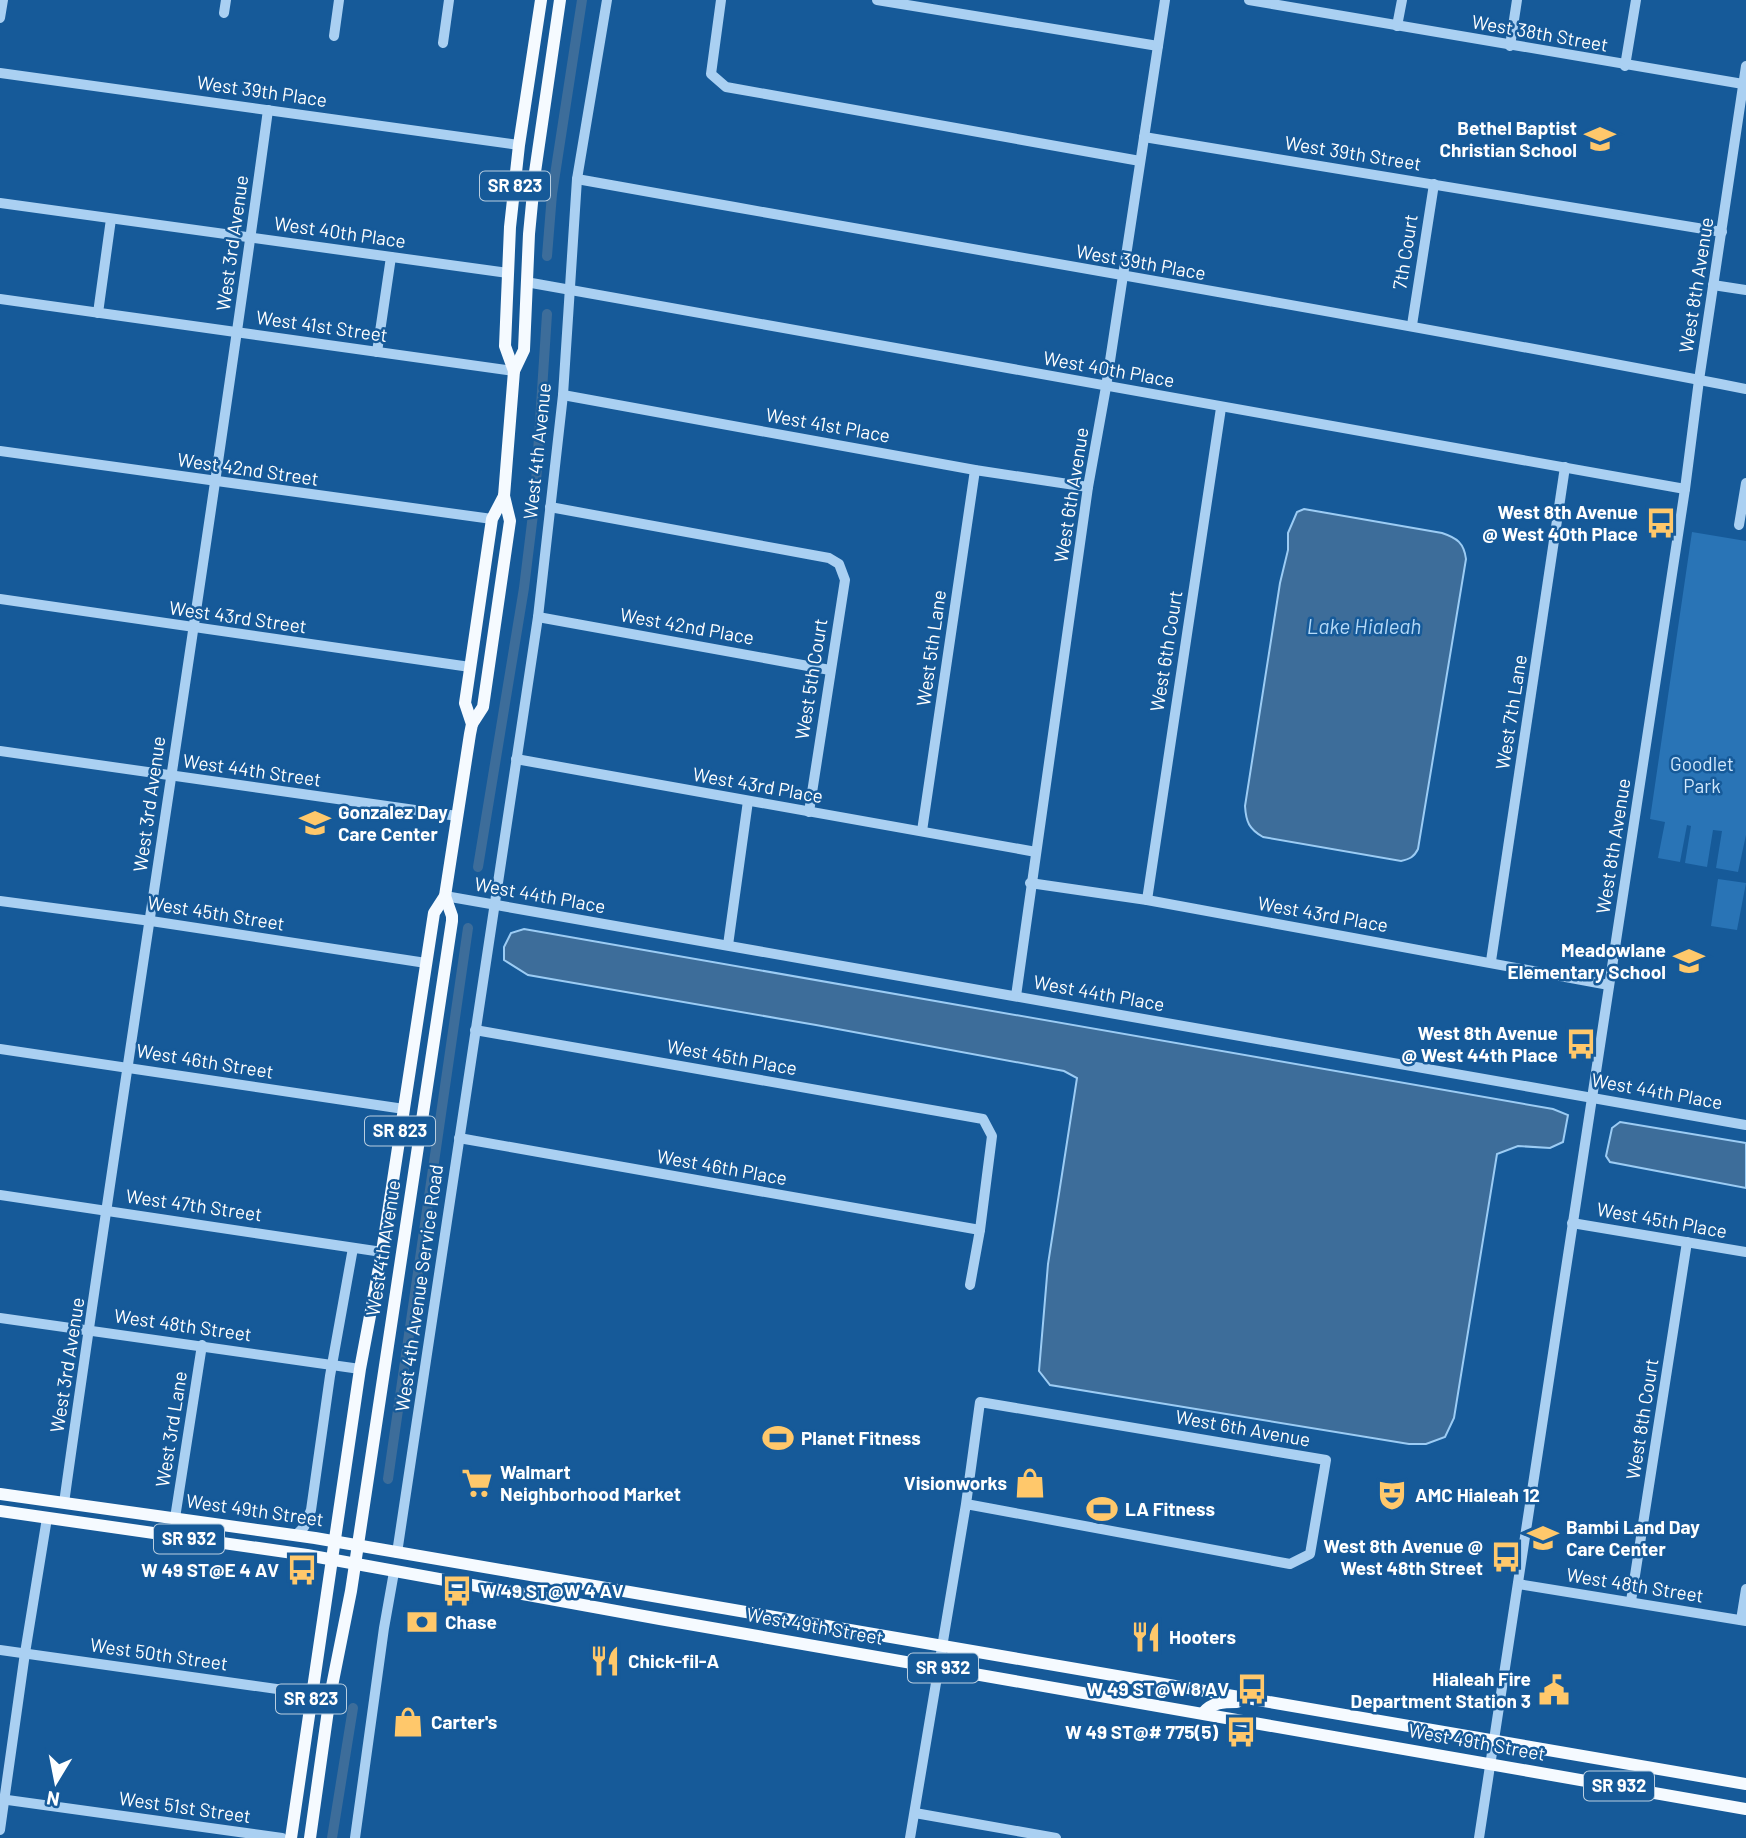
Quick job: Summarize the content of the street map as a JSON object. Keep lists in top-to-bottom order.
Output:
{
  "streets": {
    "main road": [
      "SR 823",
      "West 4th Avenue",
      "West 49th Street",
      "SR 932"
    ],
    "street": [
      "West 38th Street",
      "West 39th Place",
      "West 39th Street",
      "West 40th Place",
      "West 3rd Avenue",
      "7th Court",
      "West 8th Avenue",
      "West 41st Street",
      "West 41st Place",
      "West 42nd Street",
      "West 6th Avenue",
      "West 43rd Street",
      "West 42nd Place",
      "West 5th Lane",
      "West 6th Court",
      "West 5th Court",
      "West 7th Lane",
      "West 44th Street",
      "West 43rd Place",
      "West 44th Place",
      "West 45th Street",
      "West 45th Place",
      "West 46th Street",
      "West 46th Place",
      "West 47th Street",
      "West 4th Avenue Service Road",
      "West 48th Street",
      "West 8th Court",
      "West 3rd Lane",
      "West 50th Street",
      "West 51st Street"
    ]
  },
  "crossings": [
    ["West 38th Street", "West 8th Avenue"],
    ["West 39th Place", "West 3rd Avenue"],
    ["West 39th Place", "7th Court"],
    ["West 39th Place", "West 8th Avenue"],
    ["West 39th Place", "West 4th Avenue"],
    ["West 39th Place", "West 6th Avenue"],
    ["West 39th Street", "7th Court"],
    ["West 39th Street", "West 8th Avenue"],
    ["West 39th Street", "West 6th Avenue"],
    ["SR 823", "West 4th Avenue"],
    ["SR 823", "West 49th Street"],
    ["SR 823", "West 50th Street"],
    ["West 40th Place", "West 3rd Avenue"],
    ["West 40th Place", "West 8th Avenue"],
    ["West 40th Place", "West 4th Avenue"],
    ["West 40th Place", "West 6th Avenue"],
    ["West 40th Place", "West 6th Court"],
    ["West 40th Place", "West 7th Lane"],
    ["West 3rd Avenue", "West 41st Street"],
    ["West 3rd Avenue", "West 42nd Street"],
    ["West 3rd Avenue", "West 43rd Street"],
    ["West 3rd Avenue", "West 44th Street"],
    ["West 3rd Avenue", "West 45th Street"],
    ["West 3rd Avenue", "West 46th Street"],
    ["West 3rd Avenue", "West 47th Street"],
    ["West 3rd Avenue", "West 48th Street"],
    ["West 3rd Avenue", "West 49th Street"],
    ["West 8th Avenue", "West 43rd Place"],
    ["West 8th Avenue", "West 44th Place"],
    ["West 8th Avenue", "West 45th Place"],
    ["West 8th Avenue", "West 48th Street"],
    ["West 8th Avenue", "West 49th Street"],
    ["West 41st Street", "West 4th Avenue"],
    ["West 41st Place", "West 4th Avenue"],
    ["West 41st Place", "West 6th Avenue"],
    ["West 41st Place", "West 5th Lane"],
    ["West 4th Avenue", "West 42nd Street"],
    ["West 4th Avenue", "West 43rd Street"],
    ["West 4th Avenue", "West 42nd Place"],
    ["West 4th Avenue", "West 5th Court"],
    ["West 4th Avenue", "West 44th Street"],
    ["West 4th Avenue", "West 43rd Place"],
    ["West 4th Avenue", "West 44th Place"],
    ["West 4th Avenue", "West 45th Street"],
    ["West 4th Avenue", "West 46th Street"],
    ["West 4th Avenue", "West 47th Street"],
    ["West 4th Avenue", "West 4th Avenue Service Road"],
    ["West 4th Avenue", "West 48th Street"],
    ["West 4th Avenue", "West 49th Street"],
    ["West 6th Avenue", "West 43rd Place"],
    ["West 6th Avenue", "West 44th Place"],
    ["West 6th Avenue", "West 49th Street"],
    ["West 42nd Place", "West 5th Court"],
    ["West 5th Lane", "West 43rd Place"],
    ["West 6th Court", "West 43rd Place"],
    ["West 5th Court", "West 43rd Place"],
    ["West 7th Lane", "West 43rd Place"],
    ["West 44th Place", "West 4th Avenue Service Road"],
    ["West 45th Place", "West 46th Place"],
    ["West 45th Place", "West 4th Avenue Service Road"],
    ["West 45th Place", "West 8th Court"],
    ["West 46th Place", "West 4th Avenue Service Road"],
    ["West 4th Avenue Service Road", "West 49th Street"],
    ["West 48th Street", "West 8th Court"],
    ["West 48th Street", "West 3rd Lane"],
    ["West 3rd Lane", "West 49th Street"]
  ],
  "water": ["Lake Hialeah"],
  "parks": ["Goodlet Park"],
  "places": {
    "school or university": [
      "Bethel Baptist Christian School",
      "Gonzalez Day Care Center",
      "Meadowlane Elementary School",
      "Bambi Land Day Care Center"
    ],
    "bus stop": [
      "West 8th Avenue @ West 40th Place",
      "West 8th Avenue @ West 44th Place",
      "West 8th Avenue @ West 48th Street",
      "W 49 ST@E 4 AV",
      "W 49 ST@W 4 AV",
      "W 49 ST@W 8 AV",
      "W 49 ST@# 775(5)"
    ],
    "sports": ["Planet Fitness", "LA Fitness"],
    "supermarket": ["Walmart Neighborhood Market"],
    "shop": ["Visionworks", "Carter's"],
    "theatre": ["AMC Hialeah 12"],
    "bank": ["Chase"],
    "restaurant": ["Hooters", "Chick-fil-A"],
    "public building": ["Hialeah Fire Department Station 3"]
  },
  "north": "bottom"
}
